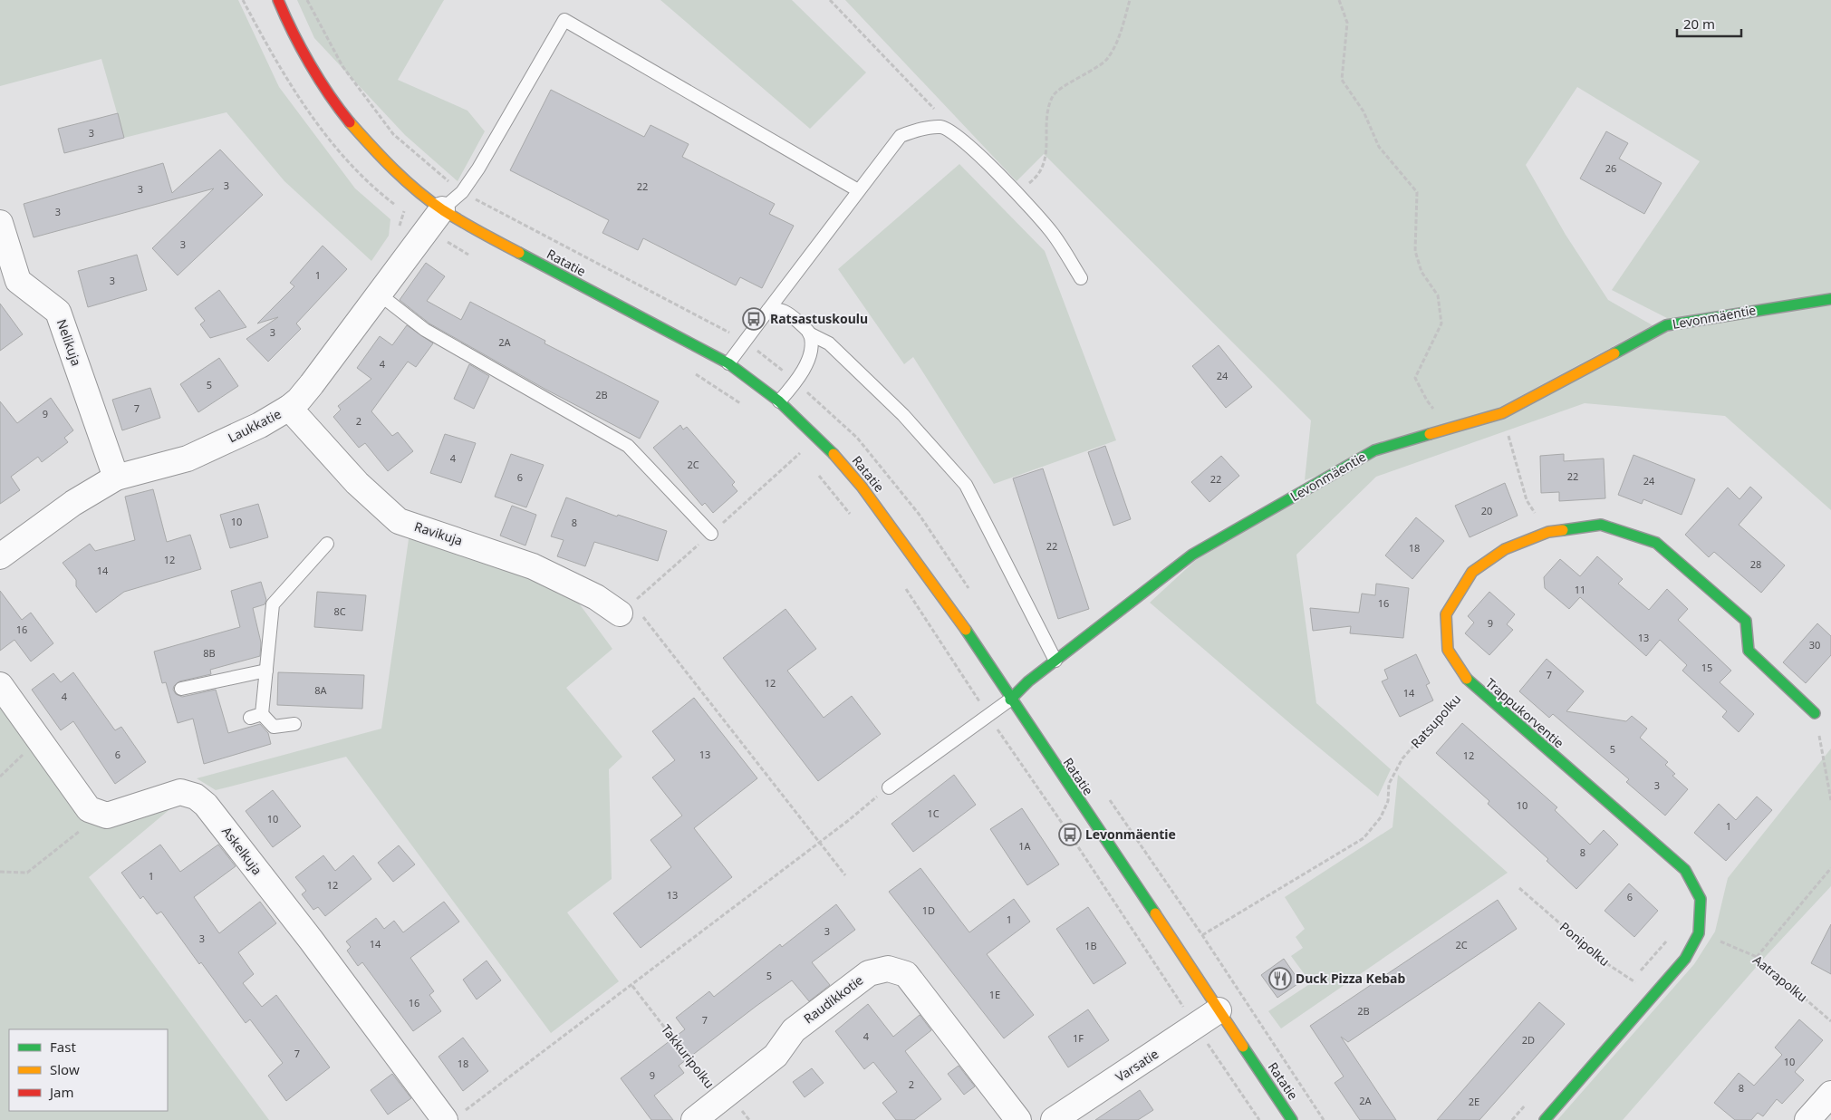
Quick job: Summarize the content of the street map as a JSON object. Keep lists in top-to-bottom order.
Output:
{
  "streets": {
    "street": [
      "Ratatie",
      "Levonmäentie",
      "Nelikuja",
      "Laukkatie",
      "Ravikuja",
      "Trappukorventie",
      "Askelkuja",
      "Raudikkotie",
      "Varsatie"
    ],
    "path": [
      "Ratsupolku",
      "Ponipolku",
      "Aatrapolku",
      "Takkuripolku"
    ]
  },
  "crossings": [
    ["Ratatie", "Levonmäentie"],
    ["Ratatie", "Laukkatie"],
    ["Ratatie", "Varsatie"],
    ["Nelikuja", "Laukkatie"],
    ["Laukkatie", "Ravikuja"],
    ["Trappukorventie", "Ratsupolku"],
    ["Trappukorventie", "Ponipolku"],
    ["Trappukorventie", "Aatrapolku"],
    ["Raudikkotie", "Takkuripolku"]
  ],
  "places": {
    "bus stop": ["Ratsastuskoulu", "Levonmäentie"],
    "restaurant": ["Duck Pizza Kebab"]
  },
  "house_numbers": [
    "3",
    "26",
    "3",
    "22",
    "3",
    "3",
    "3",
    "1",
    "3",
    "3",
    "2A",
    "4",
    "24",
    "5",
    "2B",
    "7",
    "9",
    "2",
    "4",
    "2C",
    "22",
    "6",
    "22",
    "24",
    "20",
    "10",
    "8",
    "22",
    "18",
    "12",
    "28",
    "14",
    "11",
    "16",
    "8C",
    "9",
    "16",
    "13",
    "30",
    "8B",
    "15",
    "7",
    "12",
    "8A",
    "14",
    "4",
    "5",
    "6",
    "13",
    "12",
    "3",
    "10",
    "1C",
    "10",
    "1",
    "1A",
    "8",
    "1",
    "12",
    "13",
    "6",
    "1D",
    "1",
    "3",
    "3",
    "14",
    "2C",
    "1B",
    "5",
    "1E",
    "16",
    "2B",
    "7",
    "4",
    "1F",
    "2D",
    "7",
    "10",
    "18",
    "9",
    "2",
    "8",
    "2A",
    "2E"
  ],
  "legend": ["Fast", "Slow", "Jam"],
  "scale_bar": "20 m"
}
